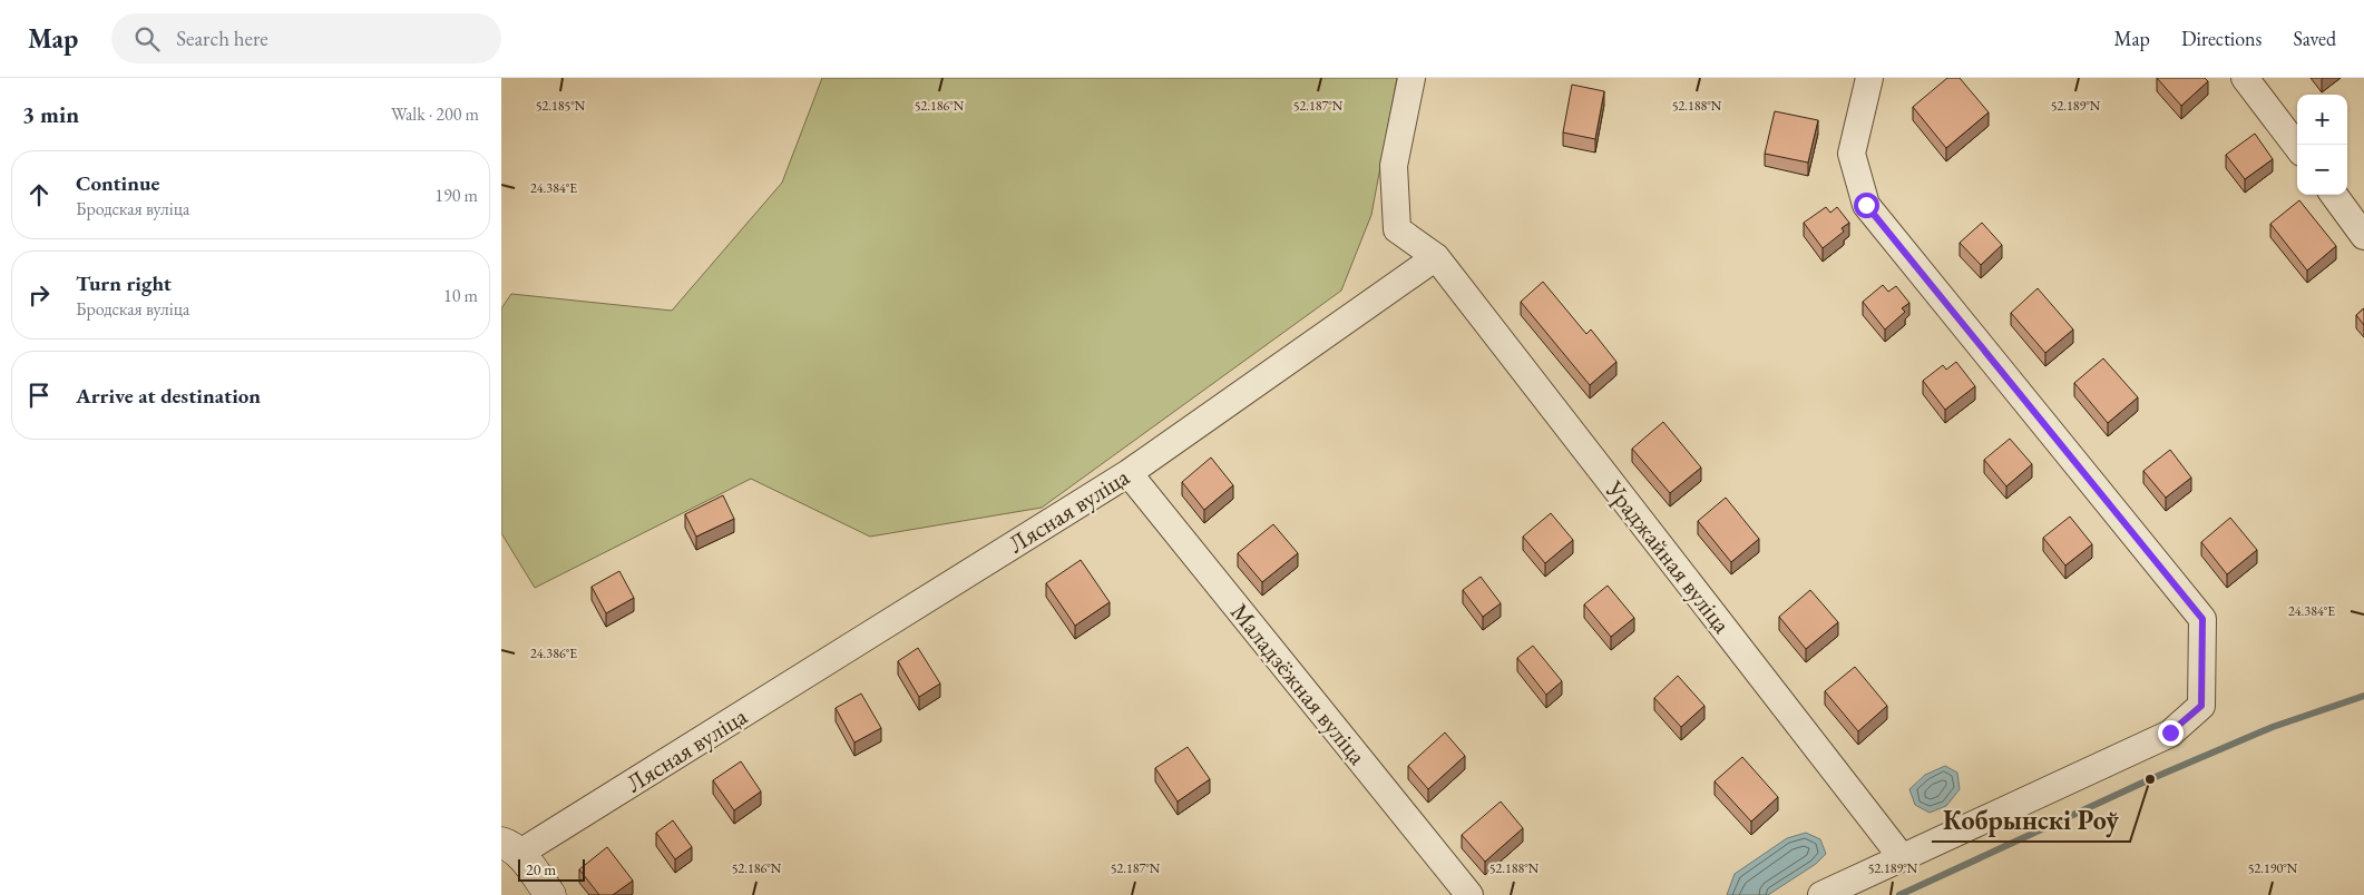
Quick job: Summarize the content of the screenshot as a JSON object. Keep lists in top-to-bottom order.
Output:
{
  "streets": {
    "street": ["Лясная вуліца", "Ураджайная вуліца", "Маладзёжная вуліца"]
  },
  "crossings": [
    ["Лясная вуліца", "Ураджайная вуліца"],
    ["Лясная вуліца", "Маладзёжная вуліца"]
  ],
  "places": ["Кобрынскі Роў"],
  "scale_bar": "20 m",
  "page": {
    "header": "Map",
    "search": "Search here",
    "nav": ["Map", "Directions", "Saved"],
    "heading": ["3 min", "Walk · 200 m"],
    "map_buttons": ["+", "−"],
    "list": [
      ["Continue", "Бродская вуліца", "190 m"],
      ["Turn right", "Бродская вуліца", "10 m"],
      "Arrive at destination"
    ],
    "scale": "20 m"
  },
  "coordinates": [
    "52.185°N",
    "52.186°N",
    "52.187°N",
    "52.188°N",
    "52.189°N",
    "24.384°E",
    "24.386°E",
    "52.190°N"
  ]
}
